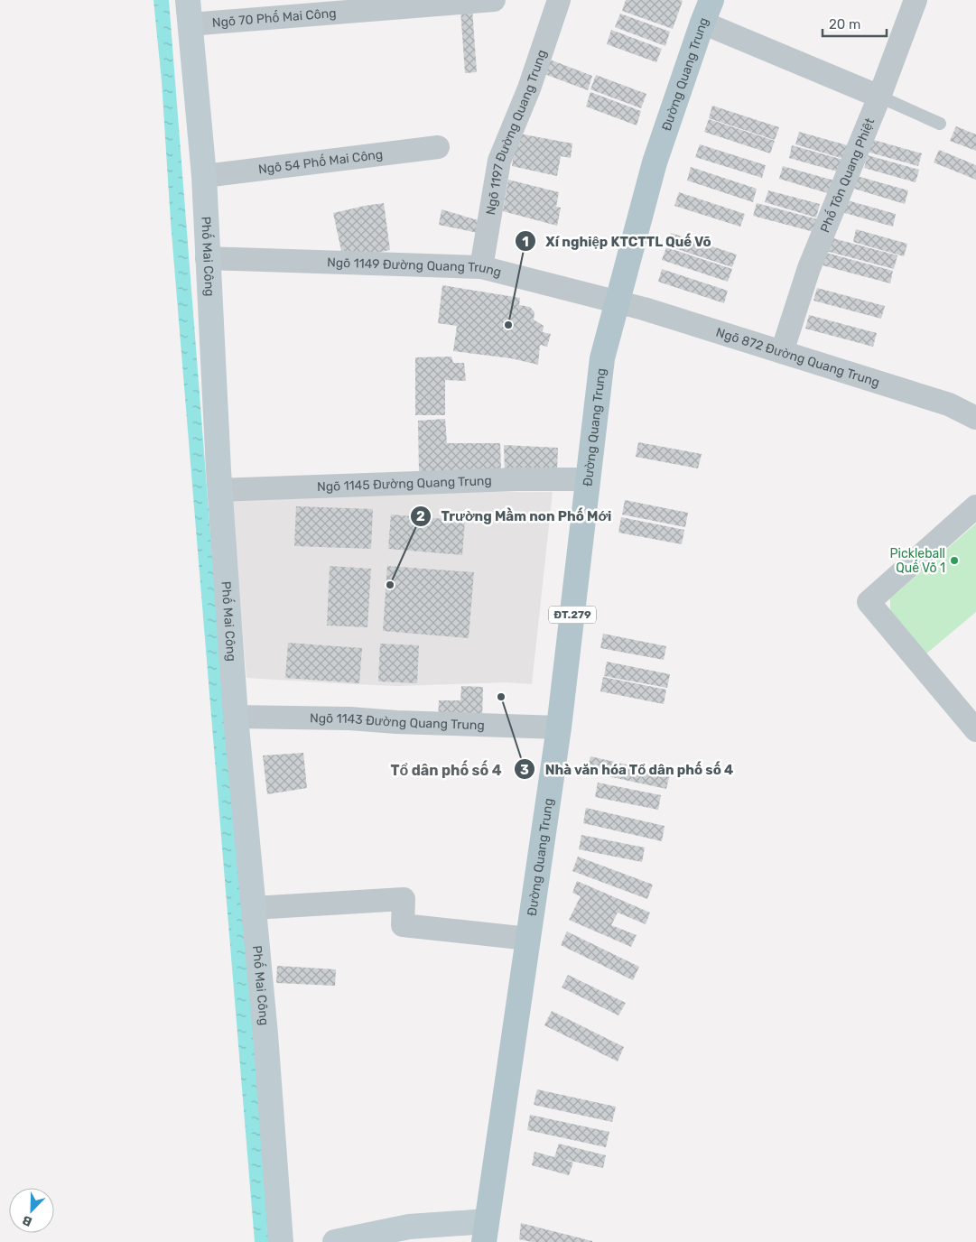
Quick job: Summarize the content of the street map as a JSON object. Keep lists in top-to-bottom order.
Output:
{
  "streets": {
    "main road": ["Đường Quang Trung", "ĐT.279"],
    "street": [
      "Ngõ 70 Phố Mai Công",
      "Ngõ 1197 Đường Quang Trung",
      "Ngõ 54 Phố Mai Công",
      "Phố Tôn Quang Phiệt",
      "Phố Mai Công",
      "Ngõ 1149 Đường Quang Trung",
      "Ngõ 872 Đường Quang Trung",
      "Ngõ 1145 Đường Quang Trung",
      "Ngõ 1143 Đường Quang Trung"
    ]
  },
  "crossings": [
    ["Ngõ 70 Phố Mai Công", "Phố Mai Công"],
    ["Đường Quang Trung", "Ngõ 1149 Đường Quang Trung"],
    ["Đường Quang Trung", "Ngõ 872 Đường Quang Trung"],
    ["Đường Quang Trung", "Ngõ 1145 Đường Quang Trung"],
    ["Đường Quang Trung", "Ngõ 1143 Đường Quang Trung"],
    ["Ngõ 1197 Đường Quang Trung", "Ngõ 1149 Đường Quang Trung"],
    ["Ngõ 54 Phố Mai Công", "Phố Mai Công"],
    ["Phố Tôn Quang Phiệt", "Ngõ 872 Đường Quang Trung"],
    ["Phố Mai Công", "Ngõ 1149 Đường Quang Trung"],
    ["Phố Mai Công", "Ngõ 1145 Đường Quang Trung"],
    ["Phố Mai Công", "Ngõ 1143 Đường Quang Trung"],
    ["Ngõ 1149 Đường Quang Trung", "Ngõ 872 Đường Quang Trung"]
  ],
  "districts": ["Tổ dân phố số 4"],
  "places": [
    "Xí nghiệp KTCTTL Quế Võ",
    "Pickleball Quế Võ 1",
    "Trường Mầm non Phố Mới",
    "Nhà văn hóa Tổ dân phố số 4"
  ],
  "scale_bar": "20 m",
  "north": "bottom left"
}
